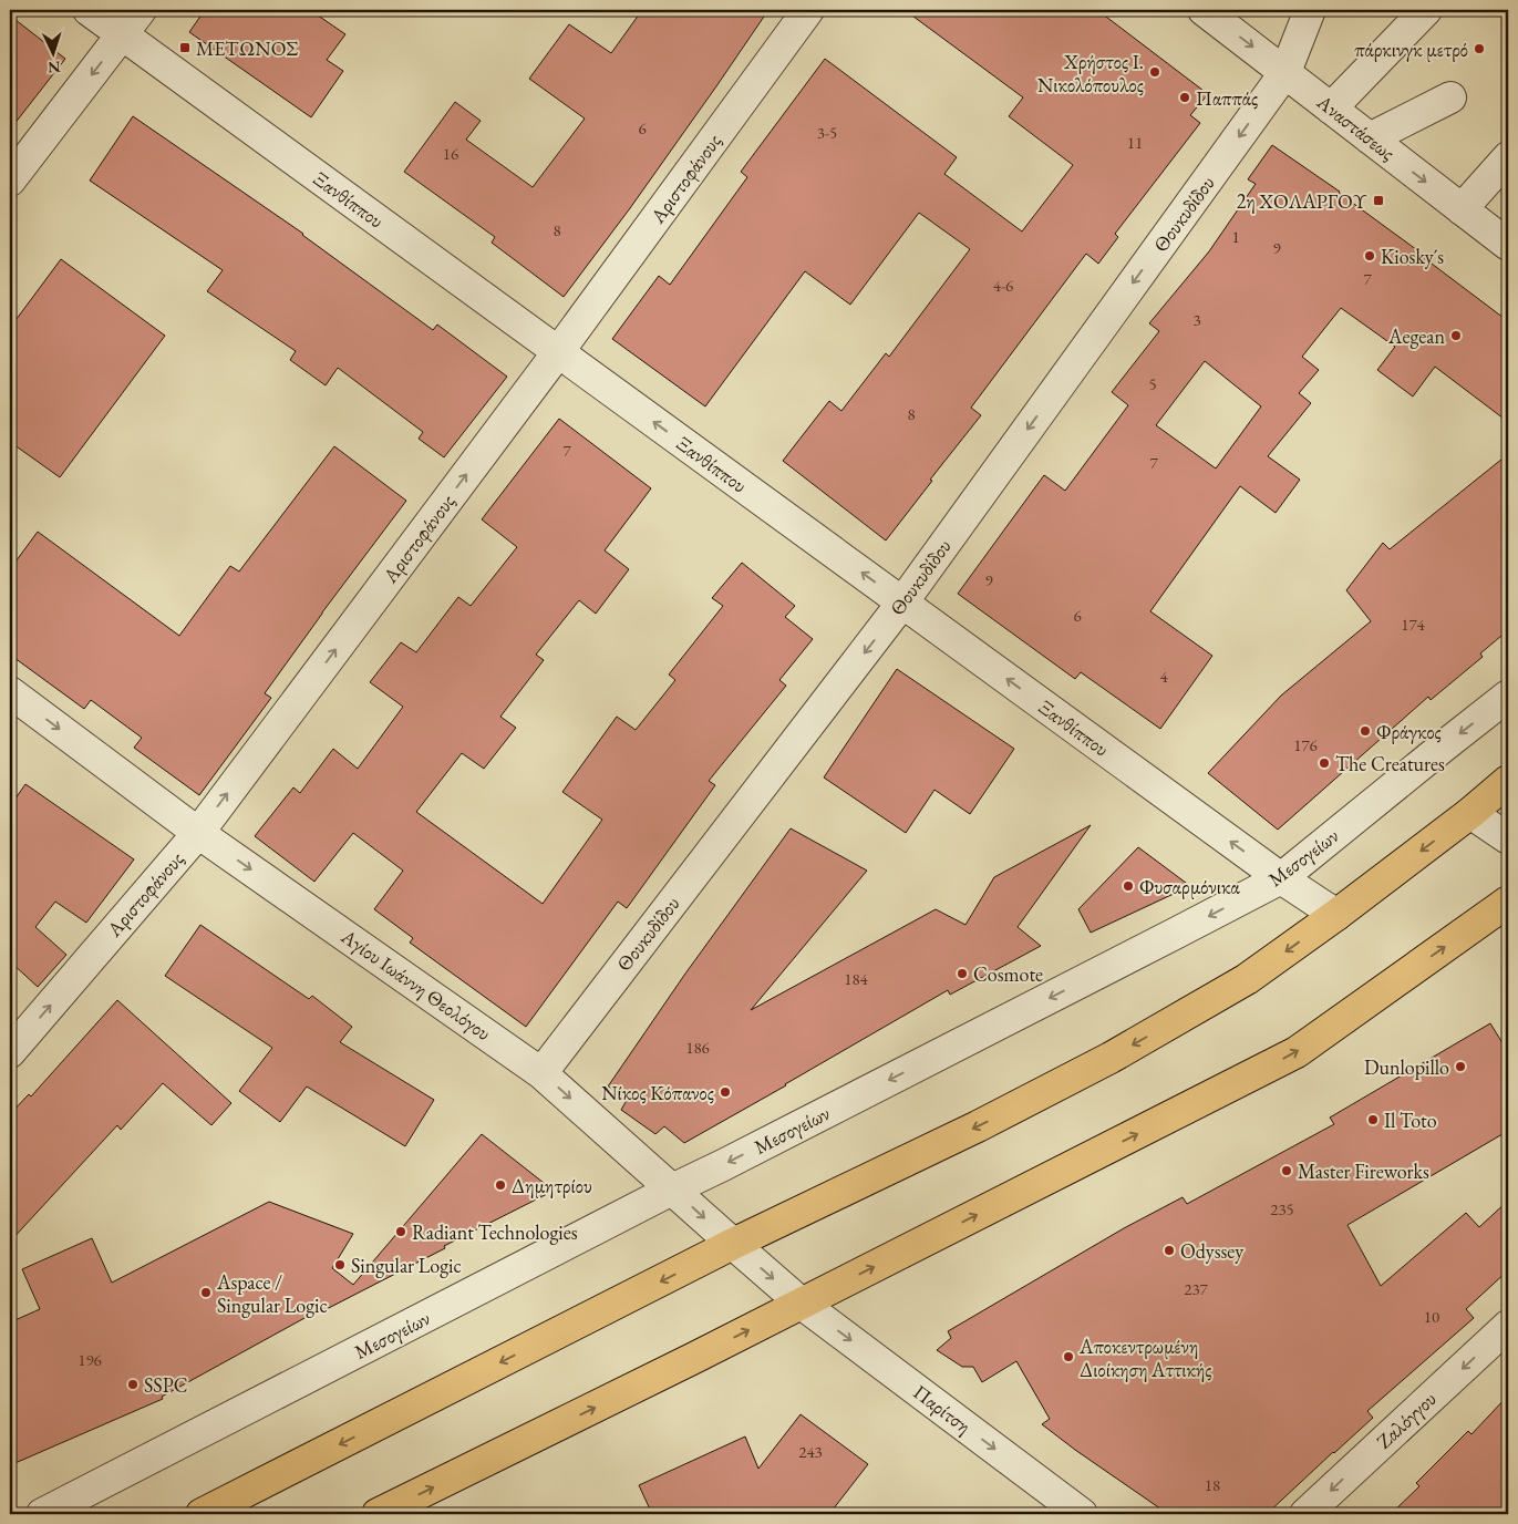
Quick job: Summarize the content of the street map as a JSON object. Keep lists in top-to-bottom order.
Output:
{
  "streets": {
    "street": [
      "Αναστάσεως",
      "Αριστοφάνους",
      "Ξανθίππου",
      "Θουκυδίδου",
      "Μεσογείων",
      "Αγίου Ιωάννη Θεολόγου",
      "Παρίτση",
      "Ζαλόγγου"
    ]
  },
  "crossings": [
    ["Αναστάσεως", "Θουκυδίδου"],
    ["Αριστοφάνους", "Ξανθίππου"],
    ["Αριστοφάνους", "Αγίου Ιωάννη Θεολόγου"],
    ["Ξανθίππου", "Θουκυδίδου"],
    ["Ξανθίππου", "Μεσογείων"],
    ["Θουκυδίδου", "Αγίου Ιωάννη Θεολόγου"],
    ["Μεσογείων", "Αγίου Ιωάννη Θεολόγου"],
    ["Αγίου Ιωάννη Θεολόγου", "Παρίτση"]
  ],
  "one_way": [
    "Αναστάσεως",
    "Αριστοφάνους",
    "Ξανθίππου",
    "Θουκυδίδου",
    "Μεσογείων",
    "Αγίου Ιωάννη Θεολόγου",
    "Παρίτση",
    "Ζαλόγγου"
  ],
  "places": {
    "transit": ["ΜΕΤΩΝΟΣ", "2η ΧΟΛΑΡΓΟΥ"],
    "other": [
      "πάρκινγκ μετρό",
      "Χρήστος Ι. Νικολόπουλος",
      "Παππάς",
      "Kiosky´s",
      "Aegean",
      "Φράγκος",
      "The Creatures",
      "Φυσαρμόνικα",
      "Cosmote",
      "Dunlopillo",
      "Νίκος Κόπανος",
      "Il Toto",
      "Master Fireworks",
      "Δημητρίου",
      "Radiant Technologies",
      "Odyssey",
      "Singular Logic",
      "Aspace / Singular Logic",
      "Αποκεντρωμένη Διοίκηση Αττικής",
      "SSPC"
    ]
  },
  "house_numbers": [
    "6",
    "3-5",
    "11",
    "16",
    "8",
    "1",
    "9",
    "7",
    "4-6",
    "3",
    "5",
    "8",
    "7",
    "7",
    "9",
    "6",
    "174",
    "4",
    "176",
    "184",
    "186",
    "235",
    "237",
    "10",
    "196",
    "243",
    "18"
  ],
  "north": "bottom"
}
